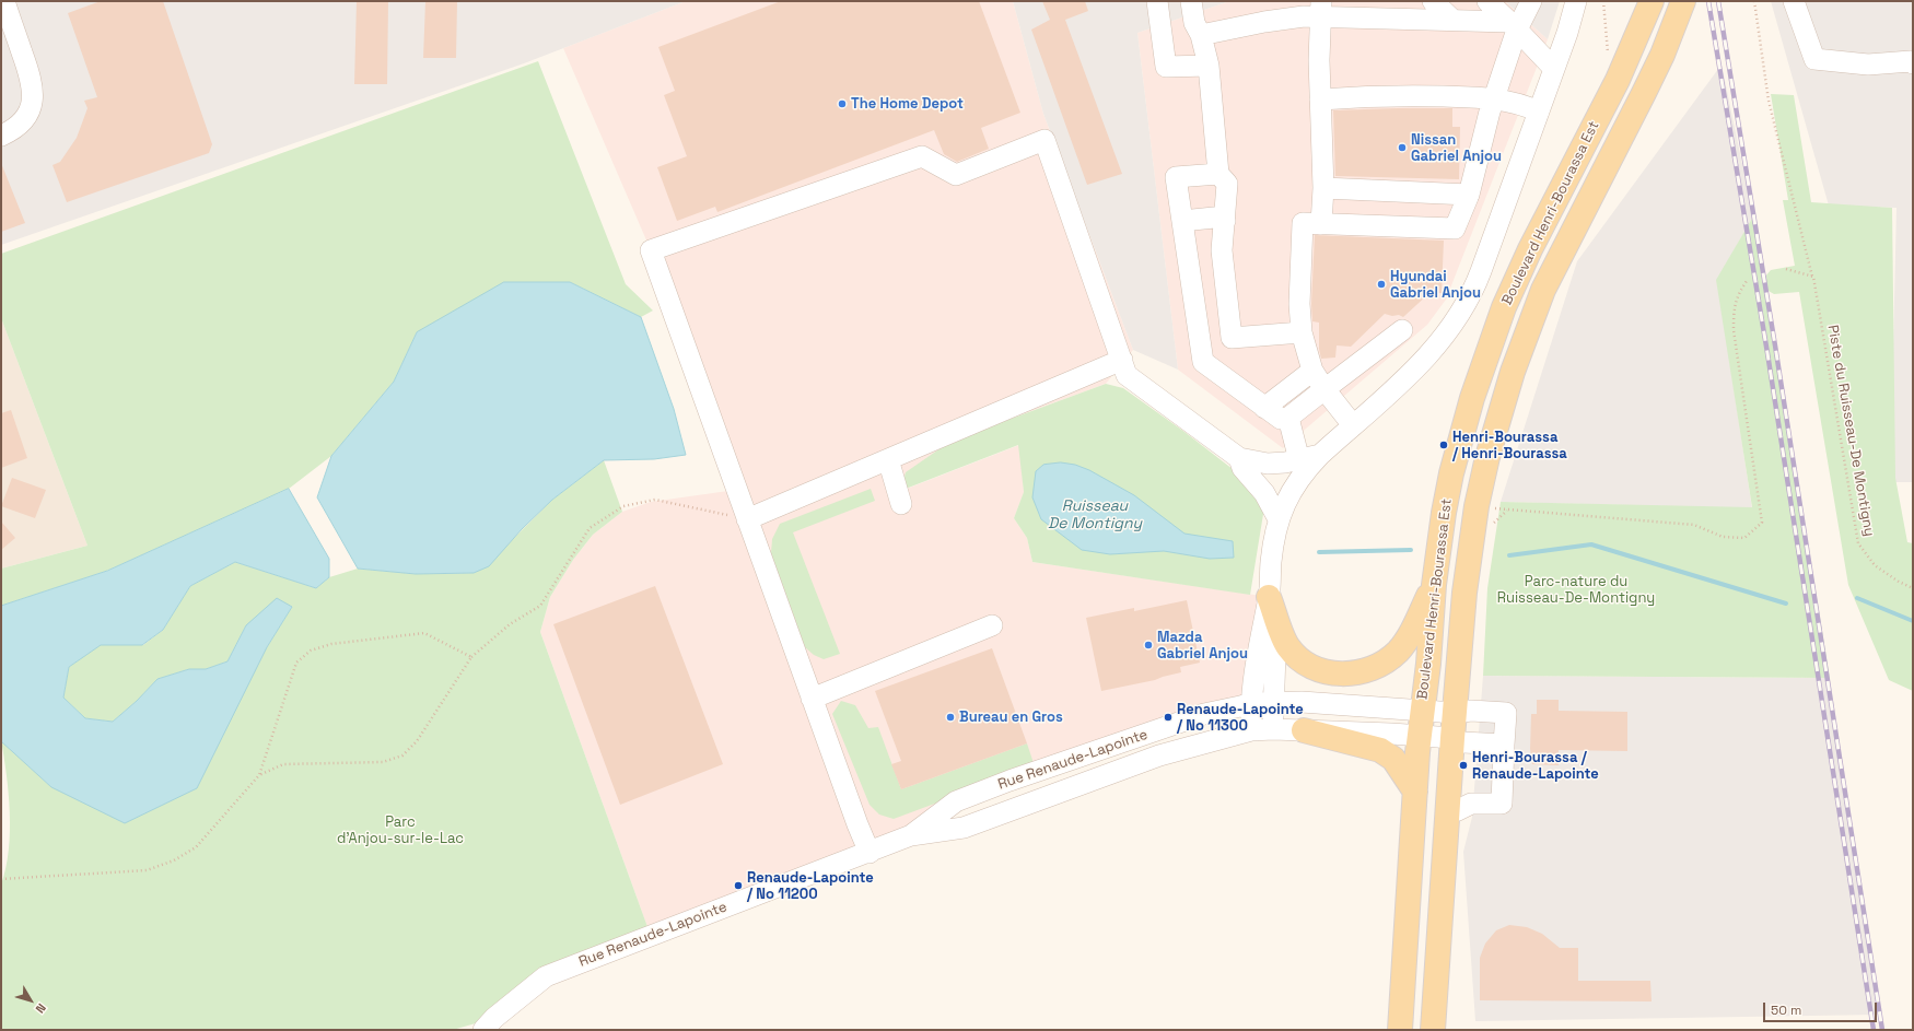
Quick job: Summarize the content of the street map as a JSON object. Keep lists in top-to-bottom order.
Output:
{
  "streets": {
    "main road": ["Boulevard Henri-Bourassa Est"],
    "street": ["Rue Renaude-Lapointe"],
    "path": ["Piste du Ruisseau-De Montigny"]
  },
  "crossings": [
    ["Boulevard Henri-Bourassa Est", "Rue Renaude-Lapointe"]
  ],
  "water": ["Ruisseau De Montigny"],
  "parks": ["Parc-nature du Ruisseau-De-Montigny", "Parc d'Anjou-sur-le-Lac"],
  "places": [
    "The Home Depot",
    "Nissan Gabriel Anjou",
    "Hyundai Gabriel Anjou",
    "Henri-Bourassa / Henri-Bourassa",
    "Mazda Gabriel Anjou",
    "Bureau en Gros",
    "Renaude-Lapointe / No 11300",
    "Henri-Bourassa / Renaude-Lapointe",
    "Renaude-Lapointe / No 11200"
  ],
  "scale_bar": "50 m",
  "north": "bottom right"
}
